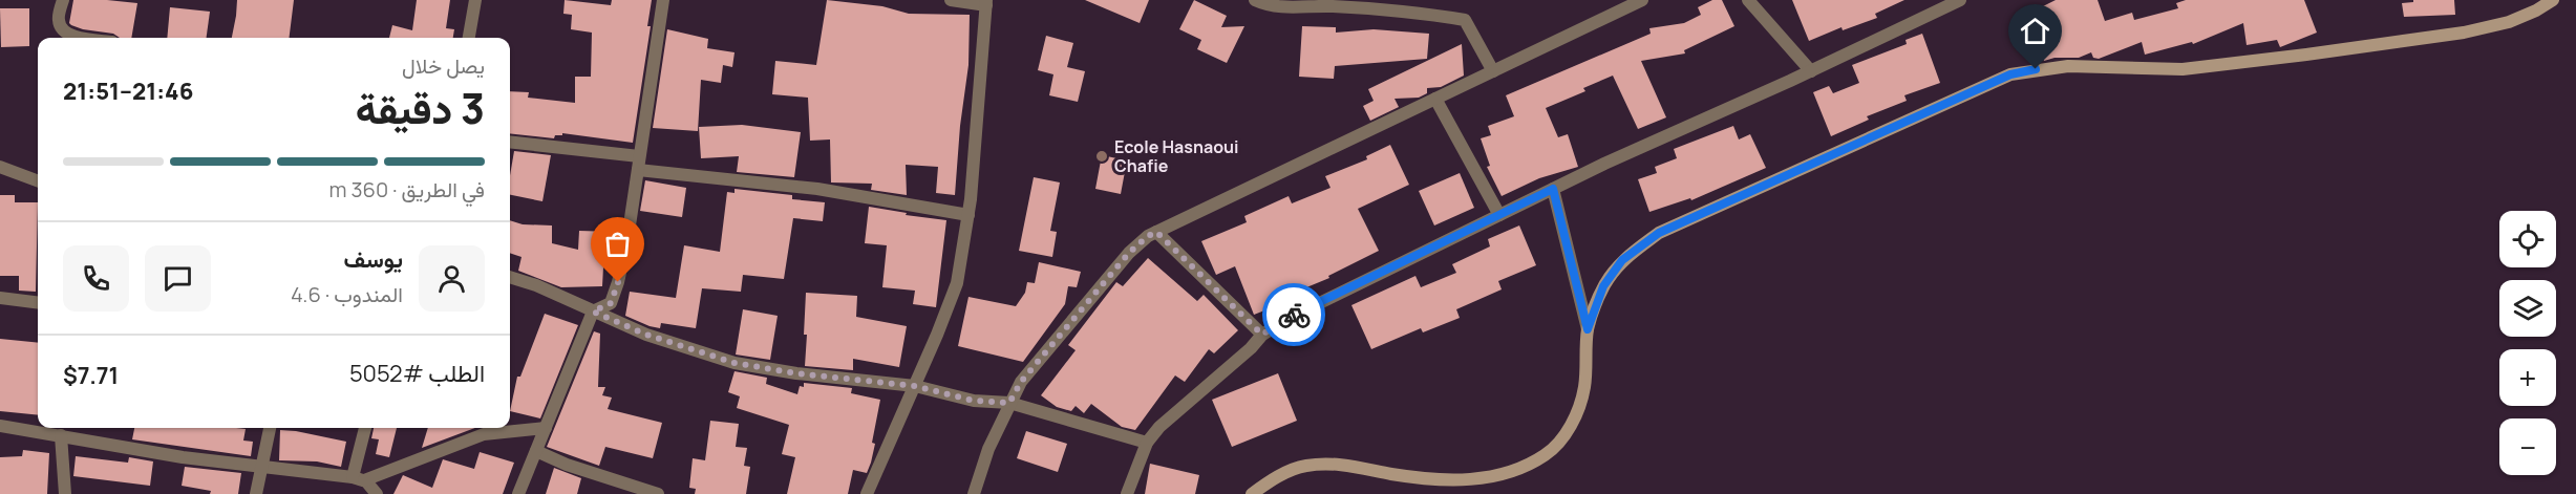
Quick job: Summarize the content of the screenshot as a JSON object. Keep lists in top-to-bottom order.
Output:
{
  "places": ["Ecole Hasnaoui Chafie"],
  "page": {
    "heading": ["3 دقيقة", "يصل خلال", "21:46–21:51"],
    "panel": [
      "يوسف",
      "المندوب · 4.6",
      "الطلب #5052",
      "$7.71"
    ],
    "bar": "في الطريق · 360 m",
    "map_buttons": ["+", "−"]
  }
}
